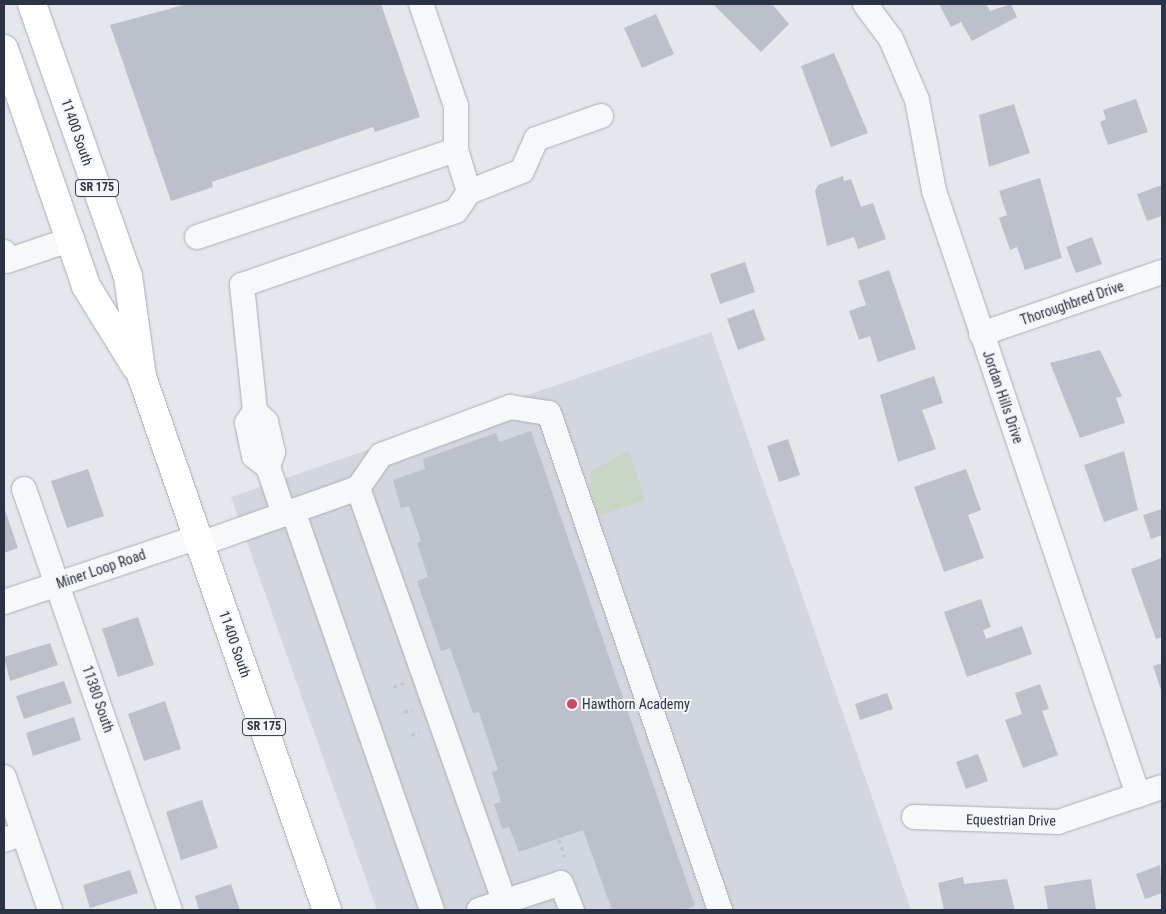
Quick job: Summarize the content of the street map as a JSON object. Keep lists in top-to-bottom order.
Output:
{
  "streets": {
    "main road": ["11400 South", "SR 175"],
    "street": [
      "Thoroughbred Drive",
      "Jordan Hills Drive",
      "Miner Loop Road",
      "11380 South",
      "Equestrian Drive"
    ]
  },
  "crossings": [
    ["11400 South", "Miner Loop Road"],
    ["Thoroughbred Drive", "Jordan Hills Drive"],
    ["Jordan Hills Drive", "Equestrian Drive"],
    ["Miner Loop Road", "11380 South"]
  ],
  "places": ["Hawthorn Academy"]
}
